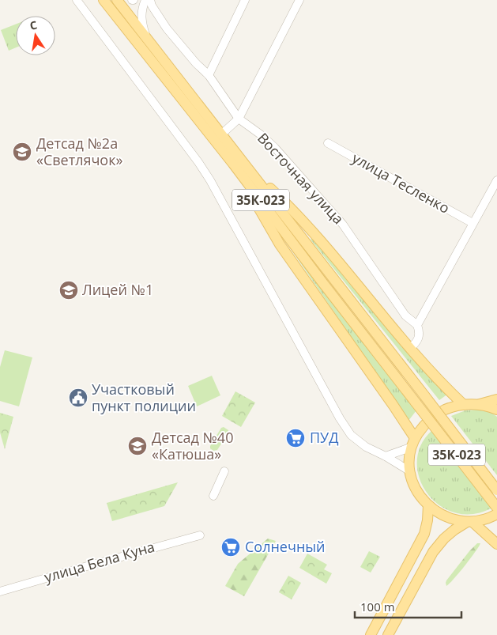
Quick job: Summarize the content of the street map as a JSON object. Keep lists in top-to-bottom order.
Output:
{
  "streets": {
    "main road": ["35К-023"],
    "street": ["Восточная улица", "улица Тесленко", "улица Бела Куна"]
  },
  "places": {
    "school or university": ["Детсад №2а «Светлячок»", "Лицей №1", "Детсад №40 «Катюша»"],
    "public building": ["Участковый пункт полиции"],
    "supermarket": ["ПУД", "Солнечный"]
  },
  "scale_bar": "100 m",
  "north": "top"
}
